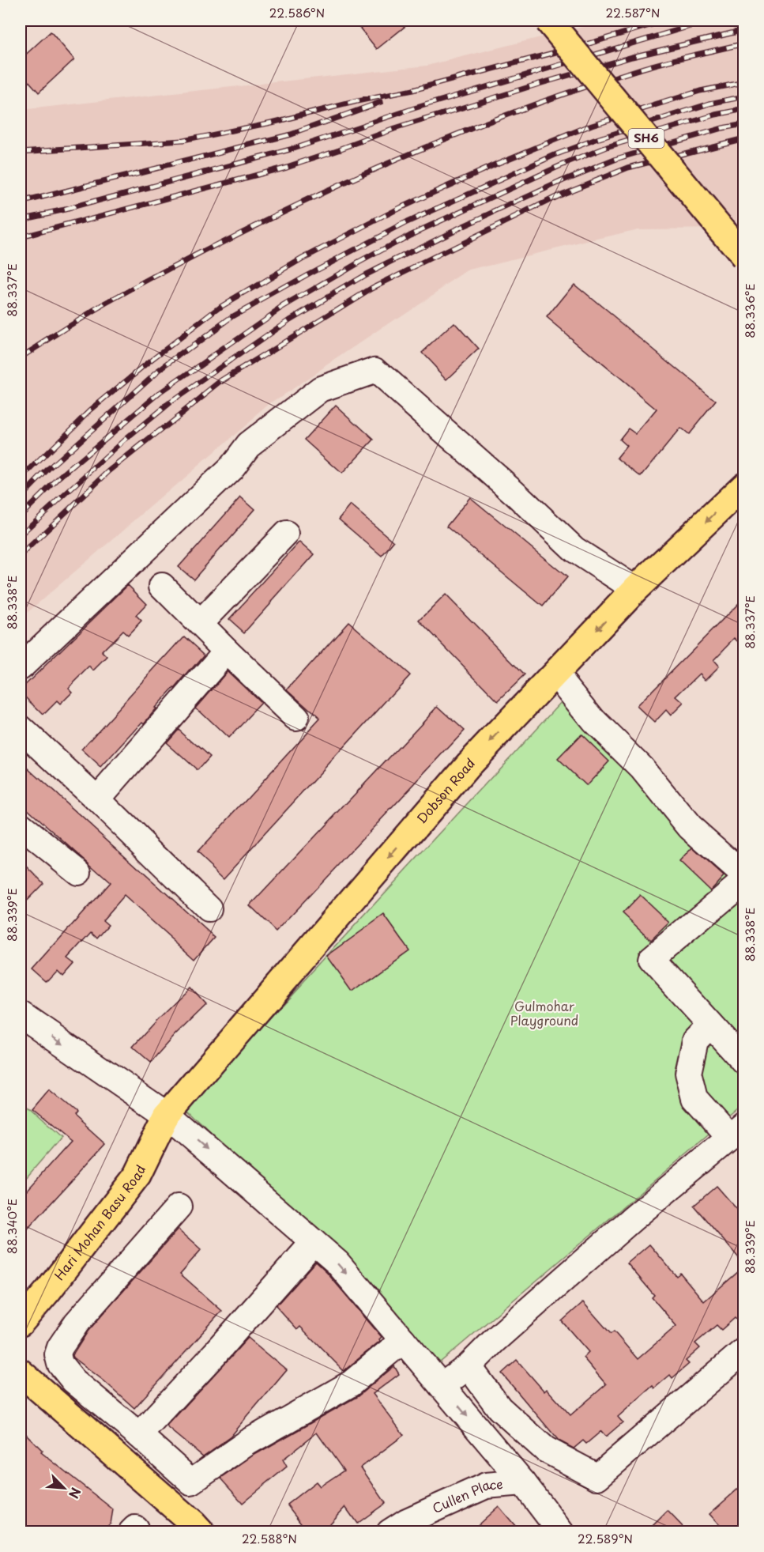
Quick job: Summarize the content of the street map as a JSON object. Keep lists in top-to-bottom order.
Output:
{
  "streets": {
    "main road": ["SH6", "Dobson Road", "Hari Mohan Basu Road"],
    "street": ["Cullen Place"]
  },
  "crossings": [
    ["Dobson Road", "Hari Mohan Basu Road"]
  ],
  "one_way": ["Dobson Road"],
  "parks": ["Gulmohar Playground"],
  "north": "bottom right",
  "coordinates": [
    "22.586°N",
    "22.587°N",
    "88.337°E",
    "88.336°E",
    "88.338°E",
    "88.339°E",
    "88.340°E",
    "22.588°N",
    "22.589°N"
  ]
}
